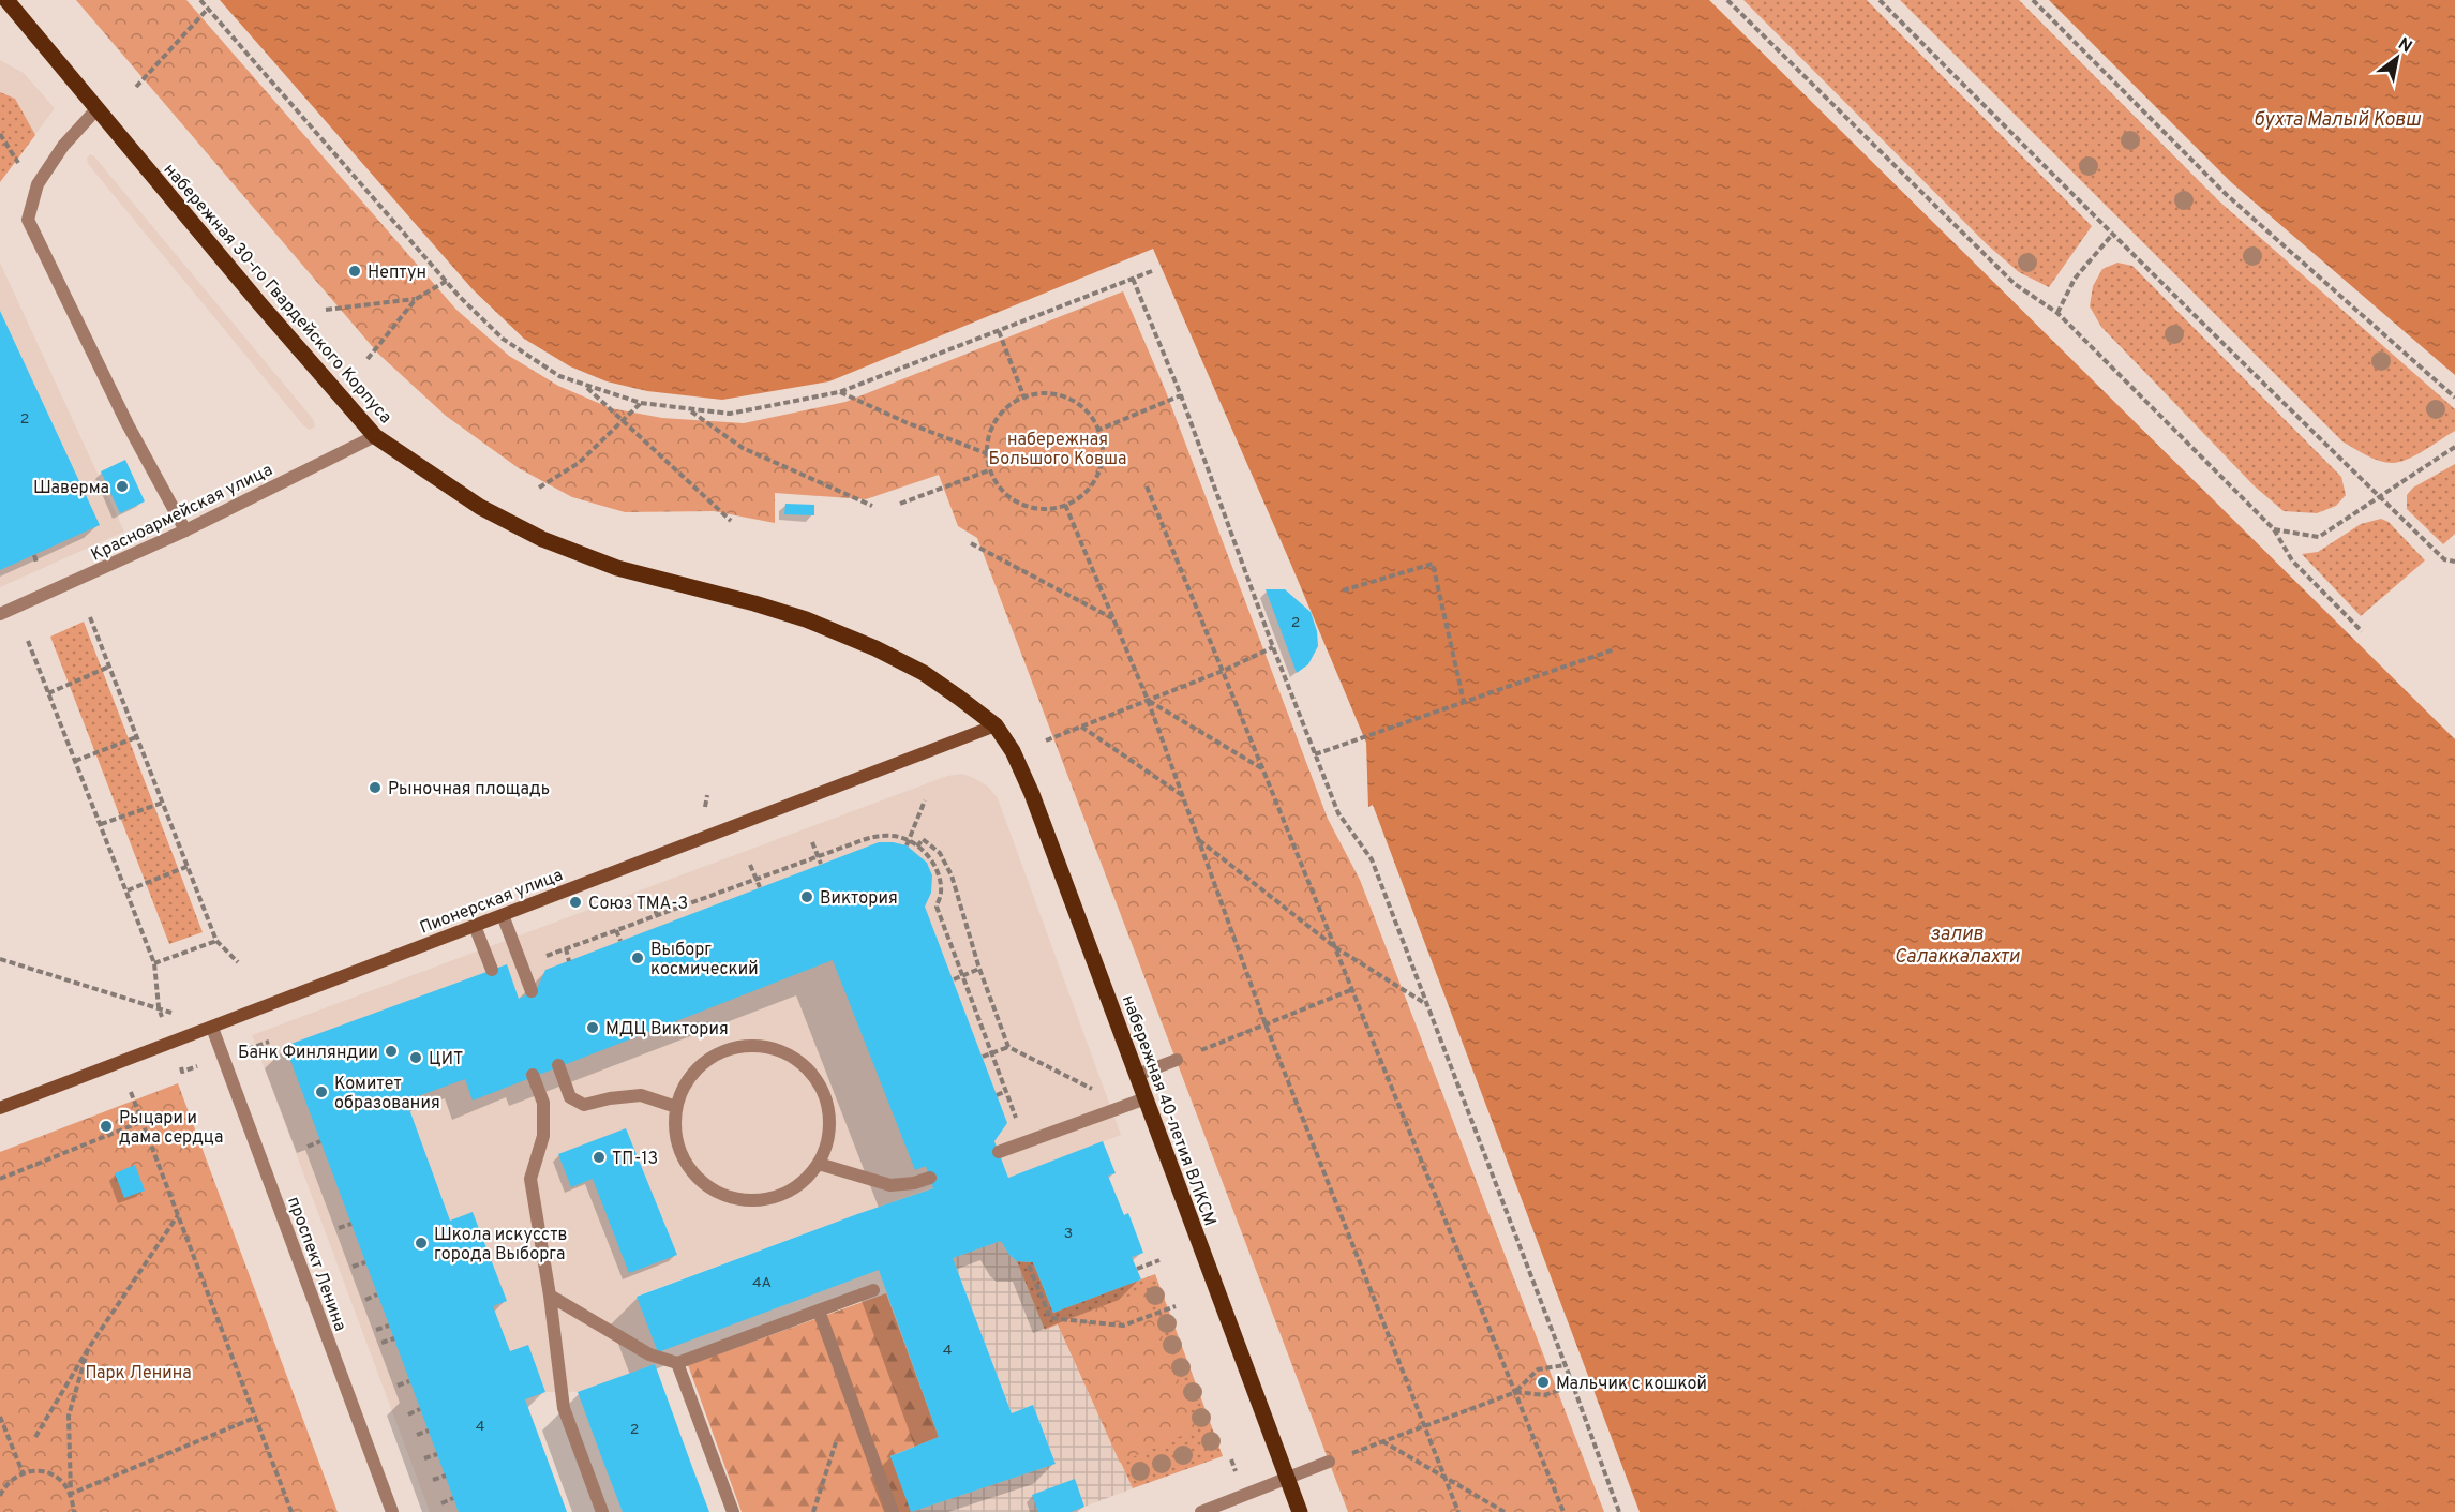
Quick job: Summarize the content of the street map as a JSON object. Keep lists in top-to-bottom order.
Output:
{
  "streets": {
    "main road": ["набережная 30-го Гвардейского Корпуса", "набережная 40-летия ВЛКСМ"],
    "street": ["Красноармейская улица", "Пионерская улица", "проспект Ленина"]
  },
  "crossings": [
    ["набережная 30-го Гвардейского Корпуса", "Красноармейская улица"],
    ["набережная 30-го Гвардейского Корпуса", "Пионерская улица"],
    ["набережная 30-го Гвардейского Корпуса", "набережная 40-летия ВЛКСМ"],
    ["Пионерская улица", "набережная 40-летия ВЛКСМ"],
    ["Пионерская улица", "проспект Ленина"]
  ],
  "water": ["бухта Малый Ковш", "залив Салаккалахти"],
  "parks": ["набережная Большого Ковша", "Парк Ленина"],
  "places": [
    "Нептун",
    "Шаверма",
    "Рыночная площадь",
    "Виктория",
    "Союз ТМА-3",
    "Выборг космический",
    "МДЦ Виктория",
    "Банк Финляндии",
    "ЦИТ",
    "Комитет образования",
    "Рыцари и дама сердца",
    "ТП-13",
    "Школа искусств города Выборга",
    "Мальчик с кошкой"
  ],
  "house_numbers": [
    "2",
    "2",
    "3",
    "4А",
    "4",
    "4",
    "2"
  ],
  "north": "top right"
}
